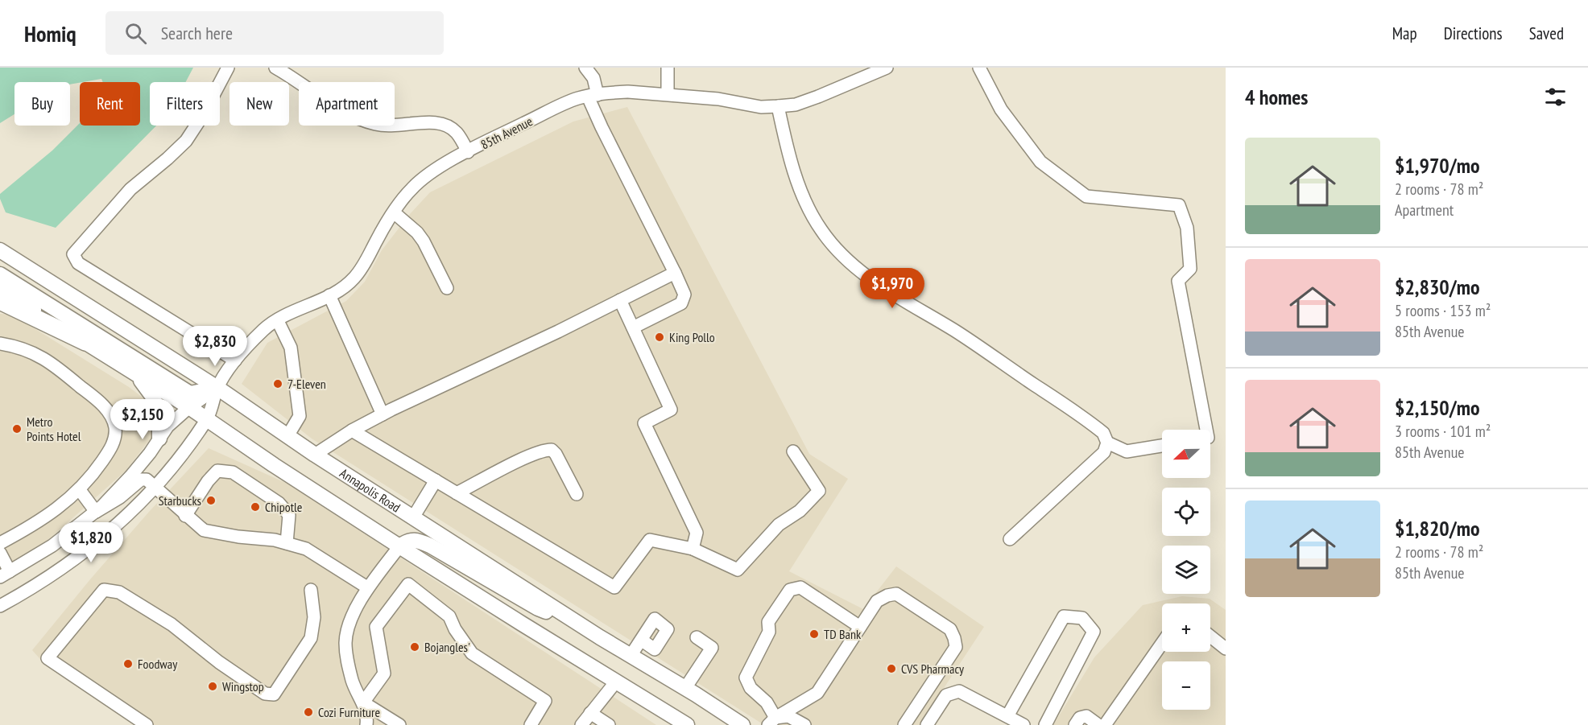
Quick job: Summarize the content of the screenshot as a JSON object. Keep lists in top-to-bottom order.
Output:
{
  "streets": {
    "main road": ["Annapolis Road"],
    "street": ["85th Avenue"]
  },
  "crossings": [
    ["85th Avenue", "Annapolis Road"]
  ],
  "places": [
    "King Pollo",
    "7-Eleven",
    "Metro Points Hotel",
    "Starbucks",
    "Chipotle",
    "TD Bank",
    "Bojangles'",
    "Foodway",
    "CVS Pharmacy",
    "Wingstop",
    "Cozi Furniture"
  ],
  "north": "left",
  "page": {
    "header": "Homiq",
    "search": "Search here",
    "nav": ["Map", "Directions", "Saved"],
    "heading": "4 homes",
    "chip": [
      "Buy",
      "Rent",
      "Filters",
      "New",
      "Apartment"
    ],
    "list": [
      {
        "name": "$1,970/mo",
        "note": "2 rooms · 78 m² · Apartment"
      },
      {
        "name": "$2,830/mo",
        "note": "5 rooms · 153 m² · 85th Avenue"
      },
      {
        "name": "$2,150/mo",
        "note": "3 rooms · 101 m² · 85th Avenue"
      },
      {
        "name": "$1,820/mo",
        "note": "2 rooms · 78 m² · 85th Avenue"
      }
    ],
    "price": [
      "$1,970",
      "$2,830",
      "$2,150",
      "$1,820"
    ],
    "map_buttons": ["+", "−"]
  }
}
